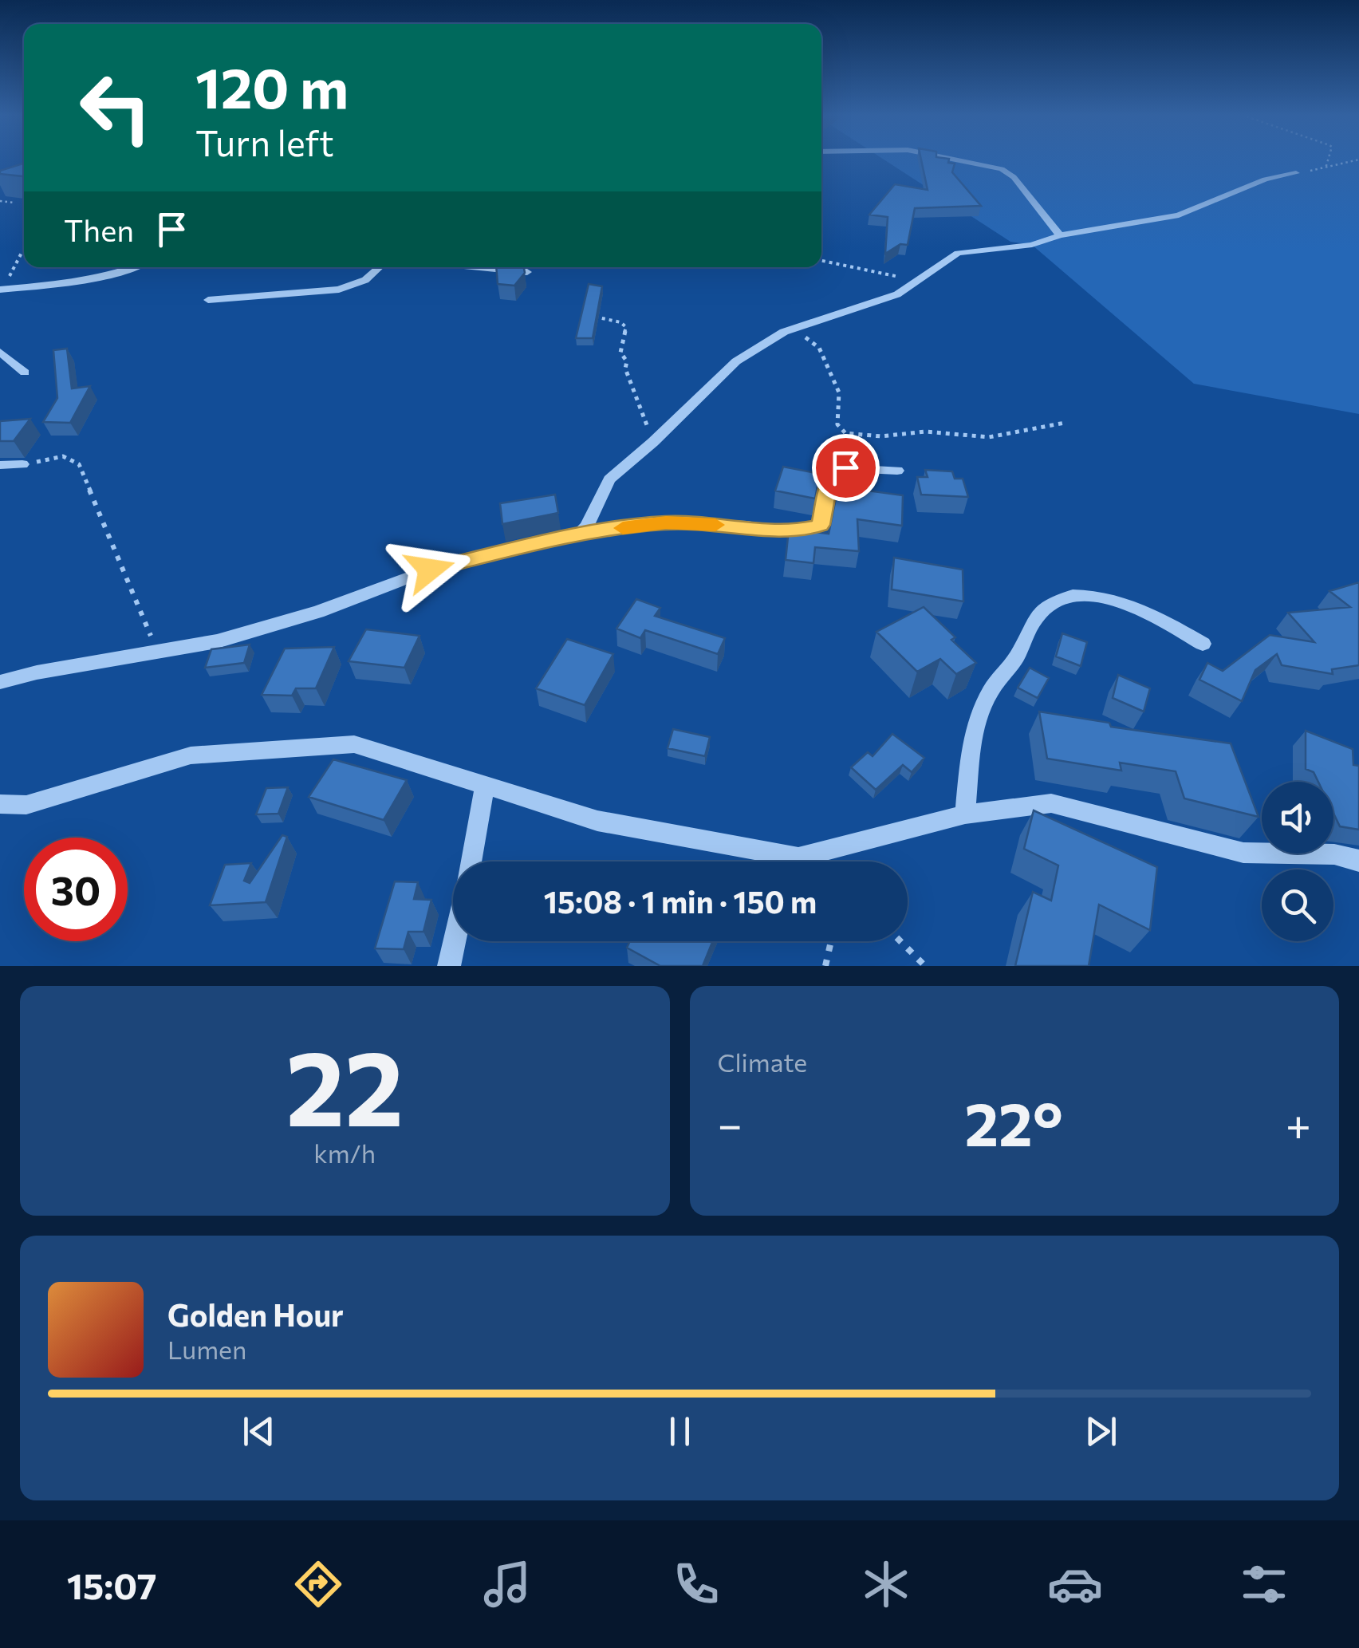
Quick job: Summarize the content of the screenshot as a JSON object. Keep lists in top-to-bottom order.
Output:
{
  "page": {
    "turn": ["120 m", "Turn left"],
    "then": "Then",
    "limit": "30",
    "trip": "15:08 · 1 min · 150 m",
    "tile": [
      ["22", "km/h"],
      "Climate"
    ],
    "heat": ["−", "22°", "+"],
    "song": ["Golden Hour", "Lumen"],
    "tabs": "15:07"
  }
}
